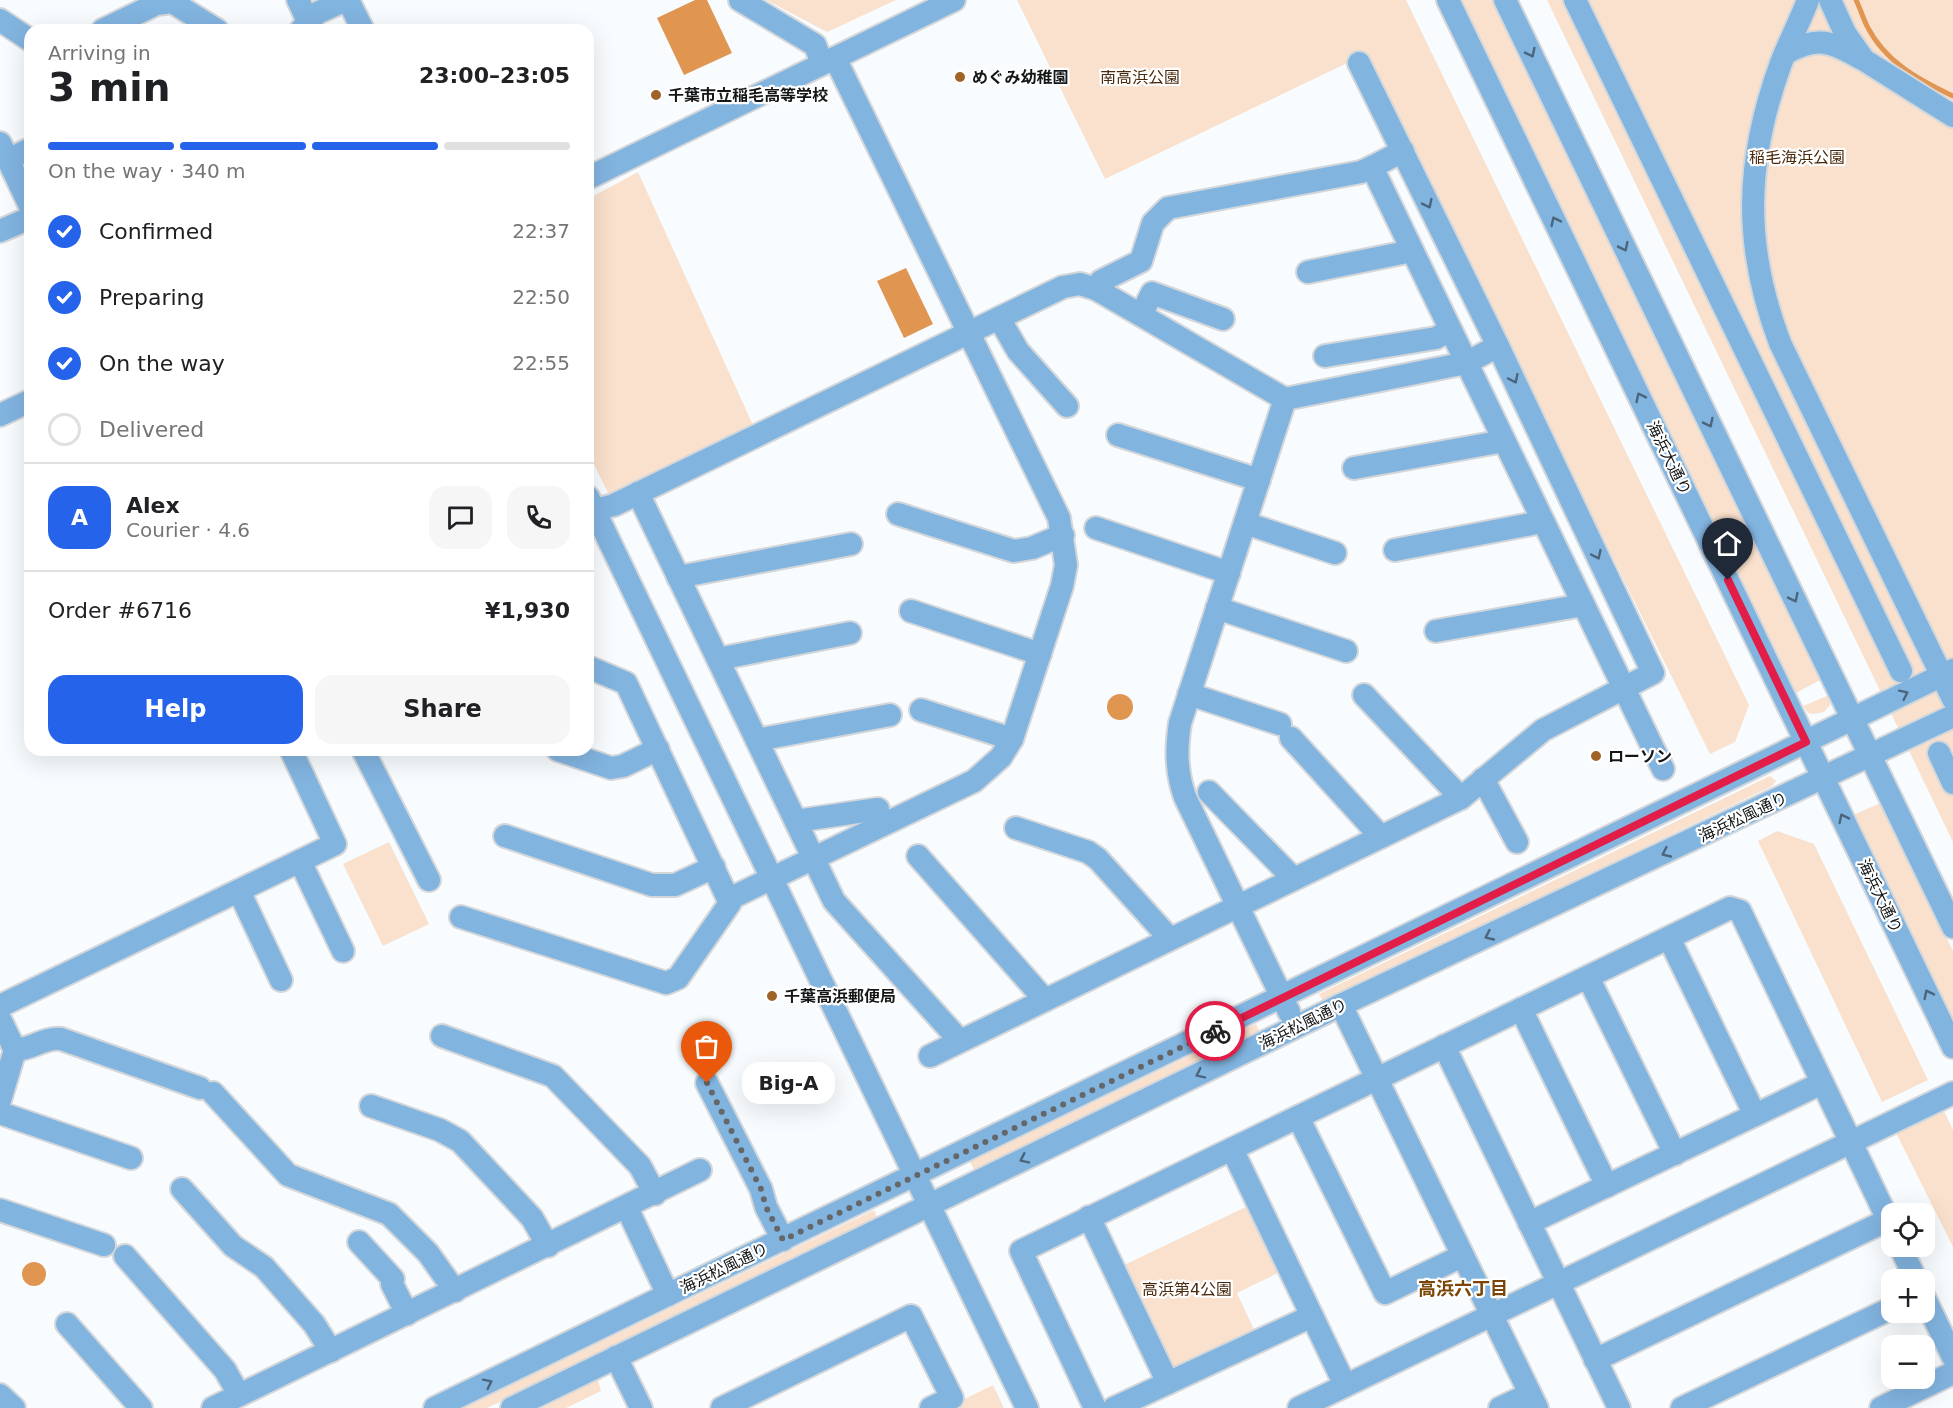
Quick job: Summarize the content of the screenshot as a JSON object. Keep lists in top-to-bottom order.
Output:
{
  "streets": {
    "street": ["海浜大通り", "海浜松風通り"]
  },
  "crossings": [
    ["海浜大通り", "海浜松風通り"]
  ],
  "districts": ["高浜六丁目"],
  "parks": ["南高浜公園", "稲毛海浜公園", "高浜第4公園"],
  "places": [
    "めぐみ幼稚園",
    "千葉市立稲毛高等学校",
    "ローソン",
    "千葉高浜郵便局",
    "Big-A"
  ],
  "page": {
    "heading": ["3 min", "Arriving in", "23:00–23:05"],
    "panel": [
      "Alex",
      "Courier · 4.6",
      "Order #6716",
      "¥1,930"
    ],
    "bar": "On the way · 340 m",
    "list": [
      ["Confirmed", "22:37"],
      ["Preparing", "22:50"],
      ["On the way", "22:55"],
      "Delivered"
    ],
    "round": "A",
    "buttons": ["Help", "Share"],
    "bubble": "Big-A",
    "map_buttons": ["+", "−"]
  }
}
